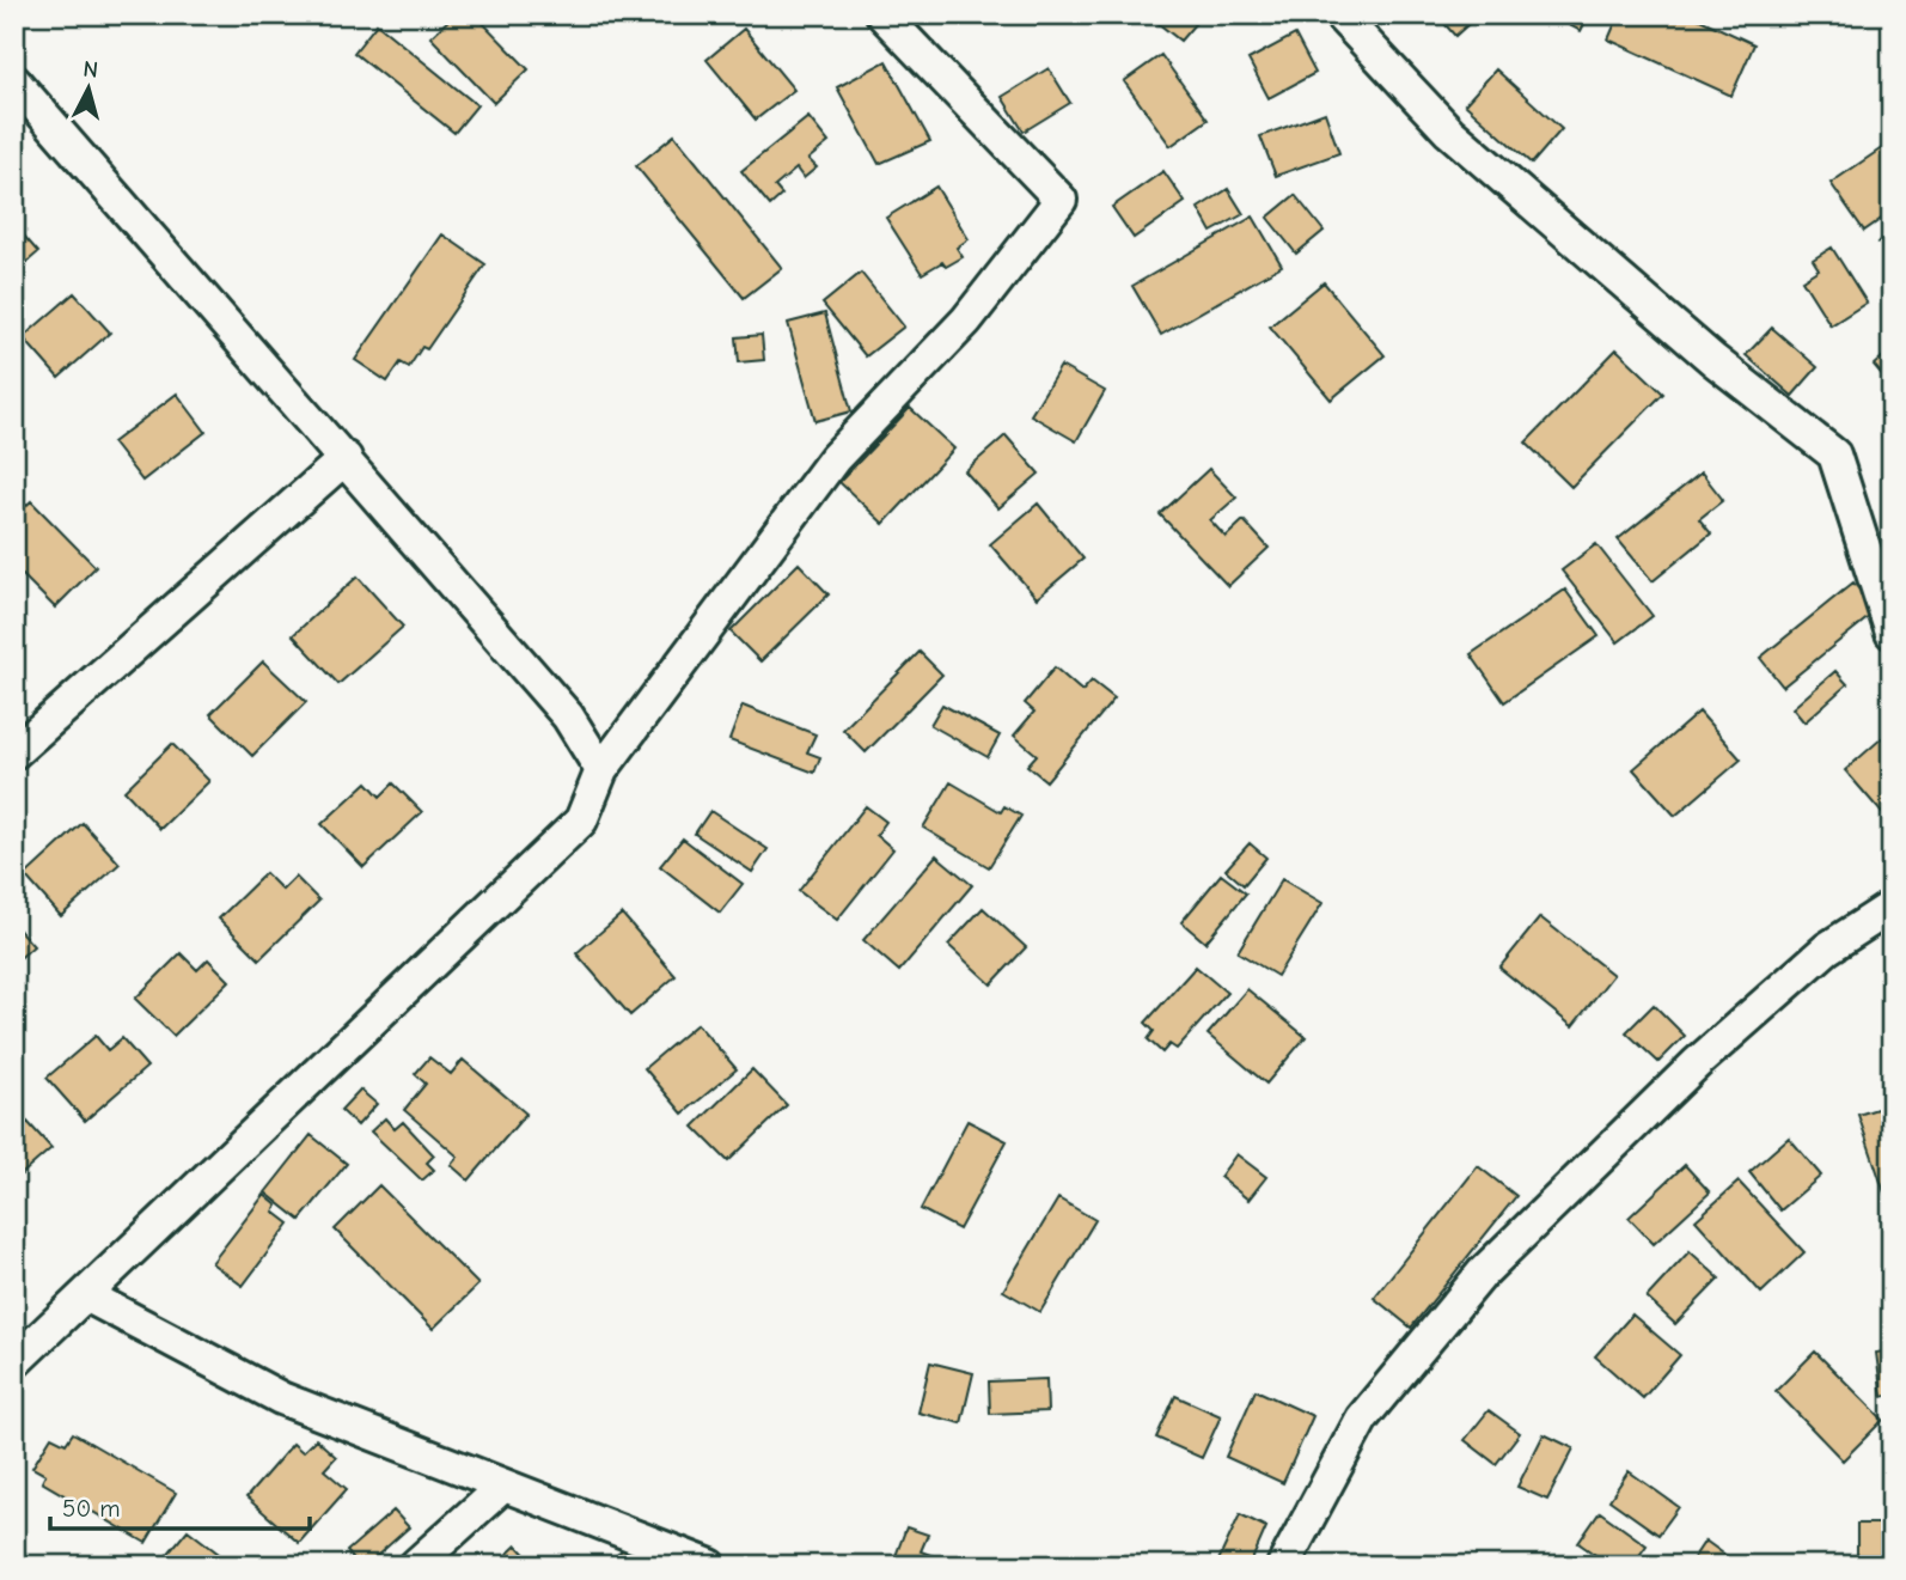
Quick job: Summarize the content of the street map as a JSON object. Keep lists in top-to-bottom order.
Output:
{
  "scale_bar": "50 m",
  "north": "top"
}
